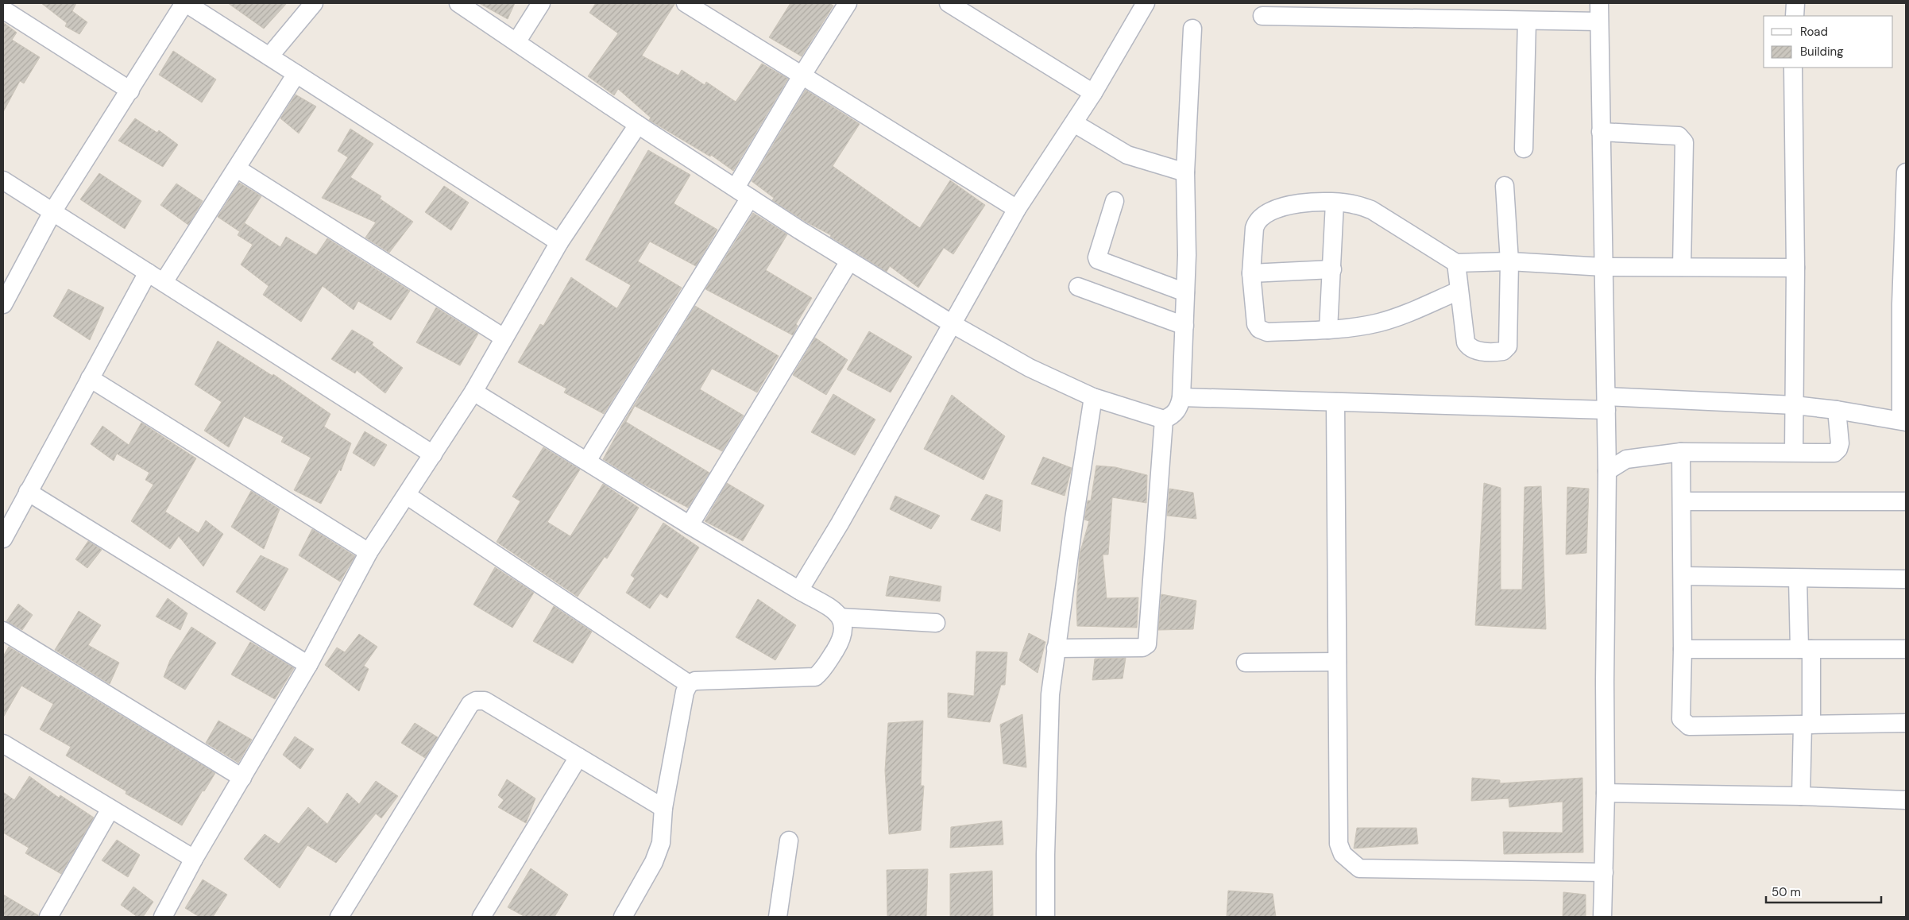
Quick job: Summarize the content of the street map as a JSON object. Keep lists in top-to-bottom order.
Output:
{
  "legend": ["Road", "Building"],
  "scale_bar": "50 m"
}
